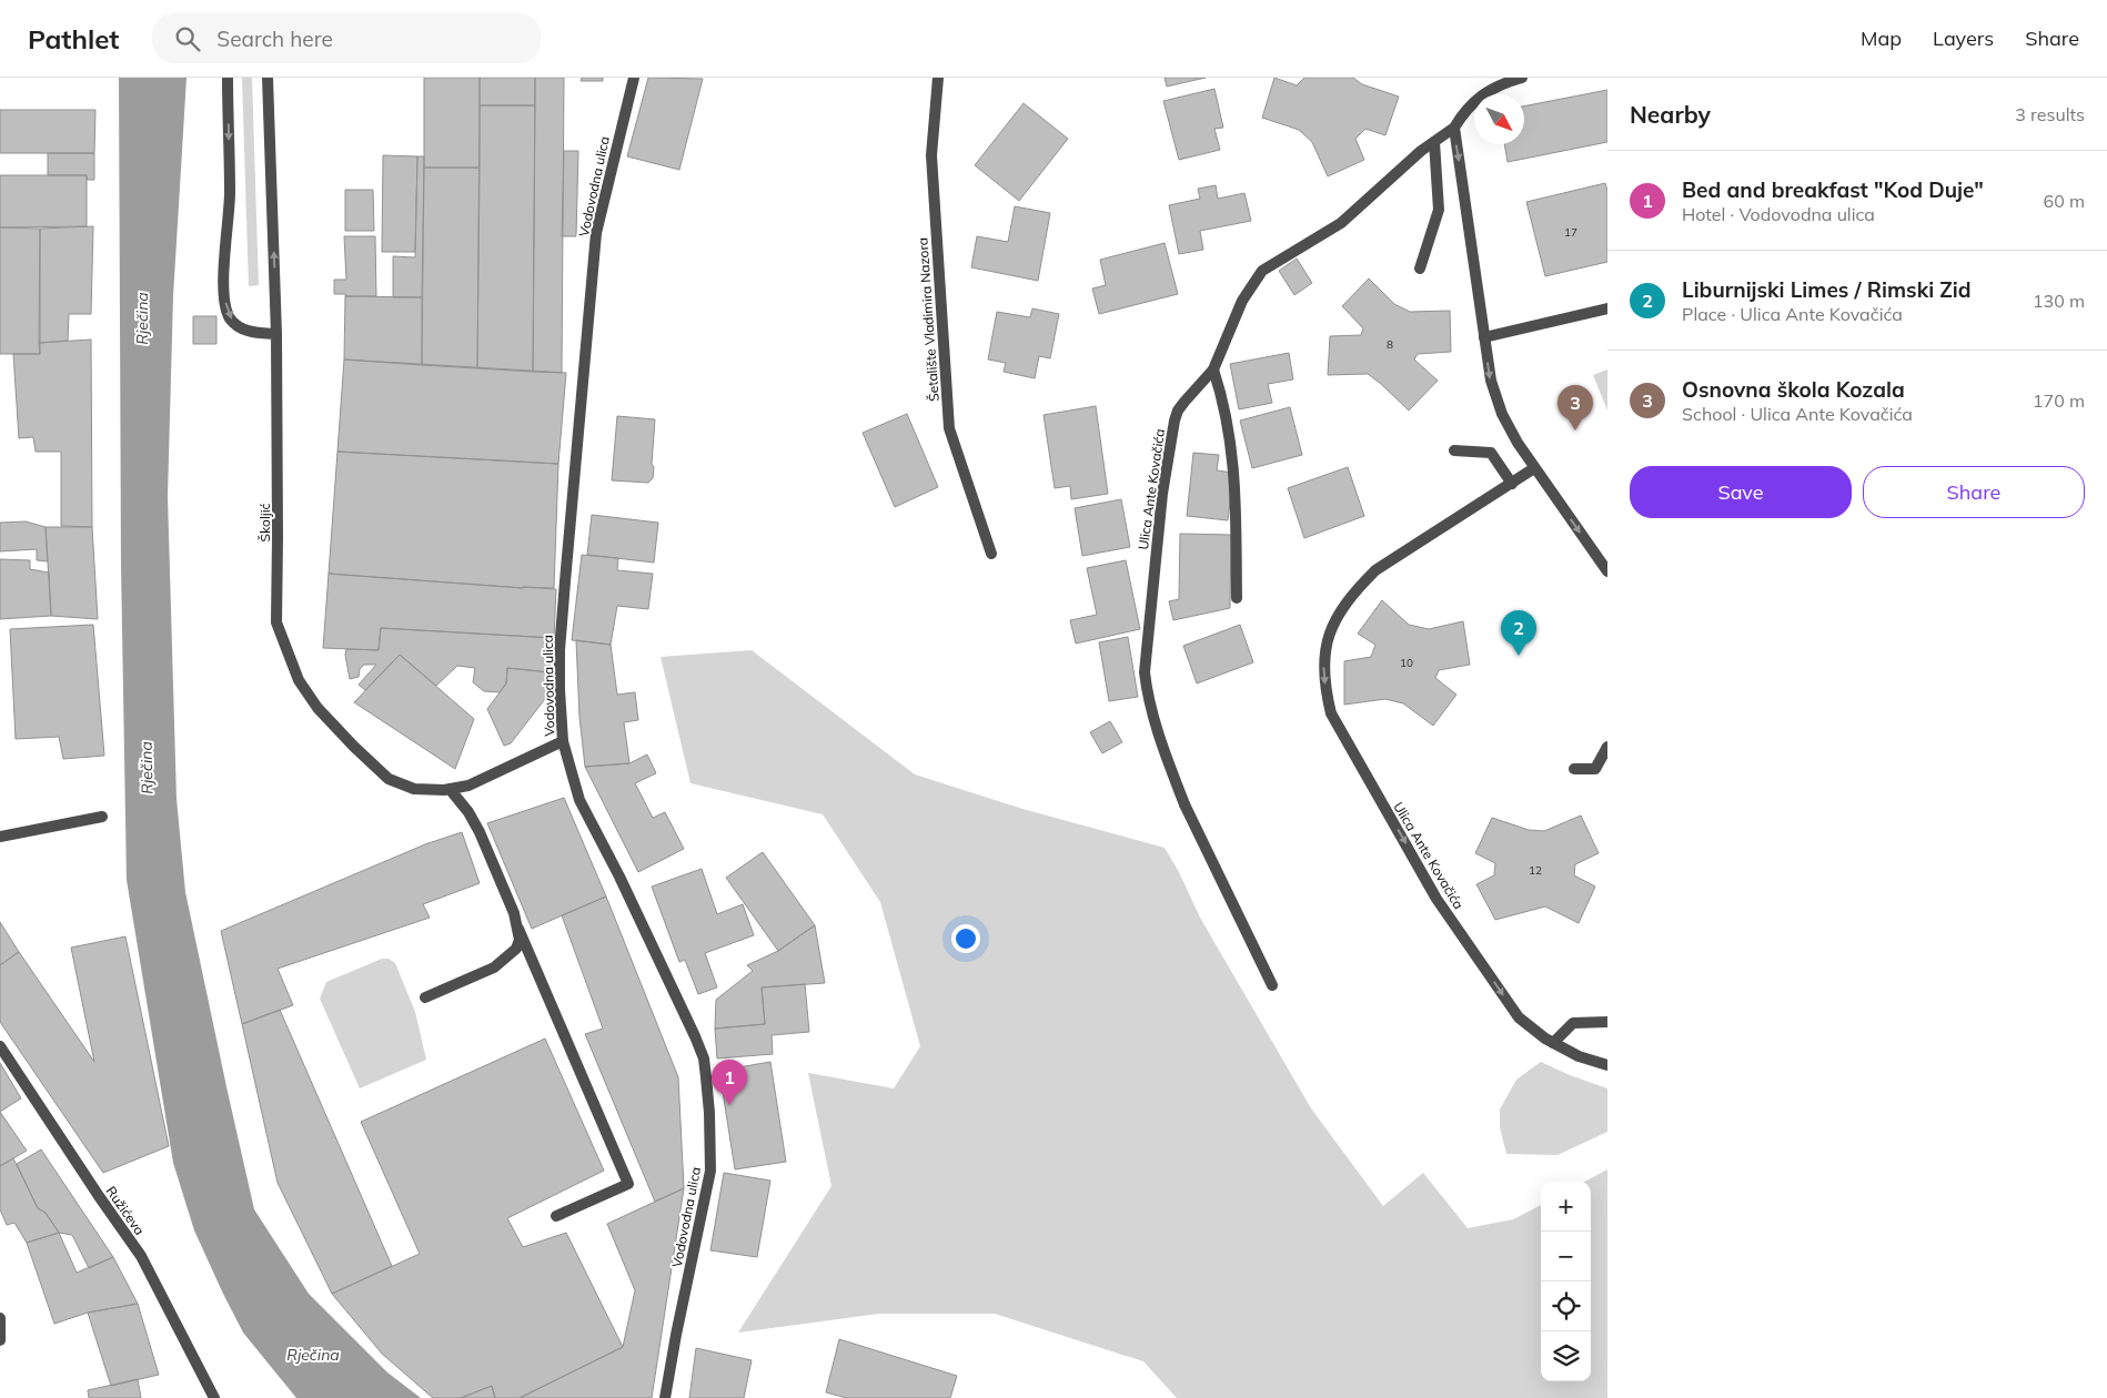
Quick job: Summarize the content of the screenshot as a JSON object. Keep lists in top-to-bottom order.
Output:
{
  "streets": {
    "street": [
      "Vodovodna ulica",
      "Šetalište Vladimira Nazora",
      "Ulica Ante Kovačića",
      "Školjić",
      "Ružićeva"
    ]
  },
  "crossings": [
    ["Vodovodna ulica", "Školjić"]
  ],
  "water": ["Rječina"],
  "house_numbers": [
    "17",
    "8",
    "10",
    "12"
  ],
  "north": "bottom right",
  "page": {
    "header": "Pathlet",
    "search": "Search here",
    "nav": ["Map", "Layers", "Share"],
    "heading": ["Nearby", "3 results"],
    "list": [
      {
        "mark": "1",
        "name": "Bed and breakfast \"Kod Duje\"",
        "note": "Hotel · Vodovodna ulica",
        "value": "60 m"
      },
      {
        "mark": "2",
        "name": "Liburnijski Limes / Rimski Zid",
        "note": "Place · Ulica Ante Kovačića",
        "value": "130 m"
      },
      {
        "mark": "3",
        "name": "Osnovna škola Kozala",
        "note": "School · Ulica Ante Kovačića",
        "value": "170 m"
      }
    ],
    "pins": ["3", "2", "1"],
    "buttons": ["Save", "Share"],
    "map_buttons": ["+", "−"]
  }
}
